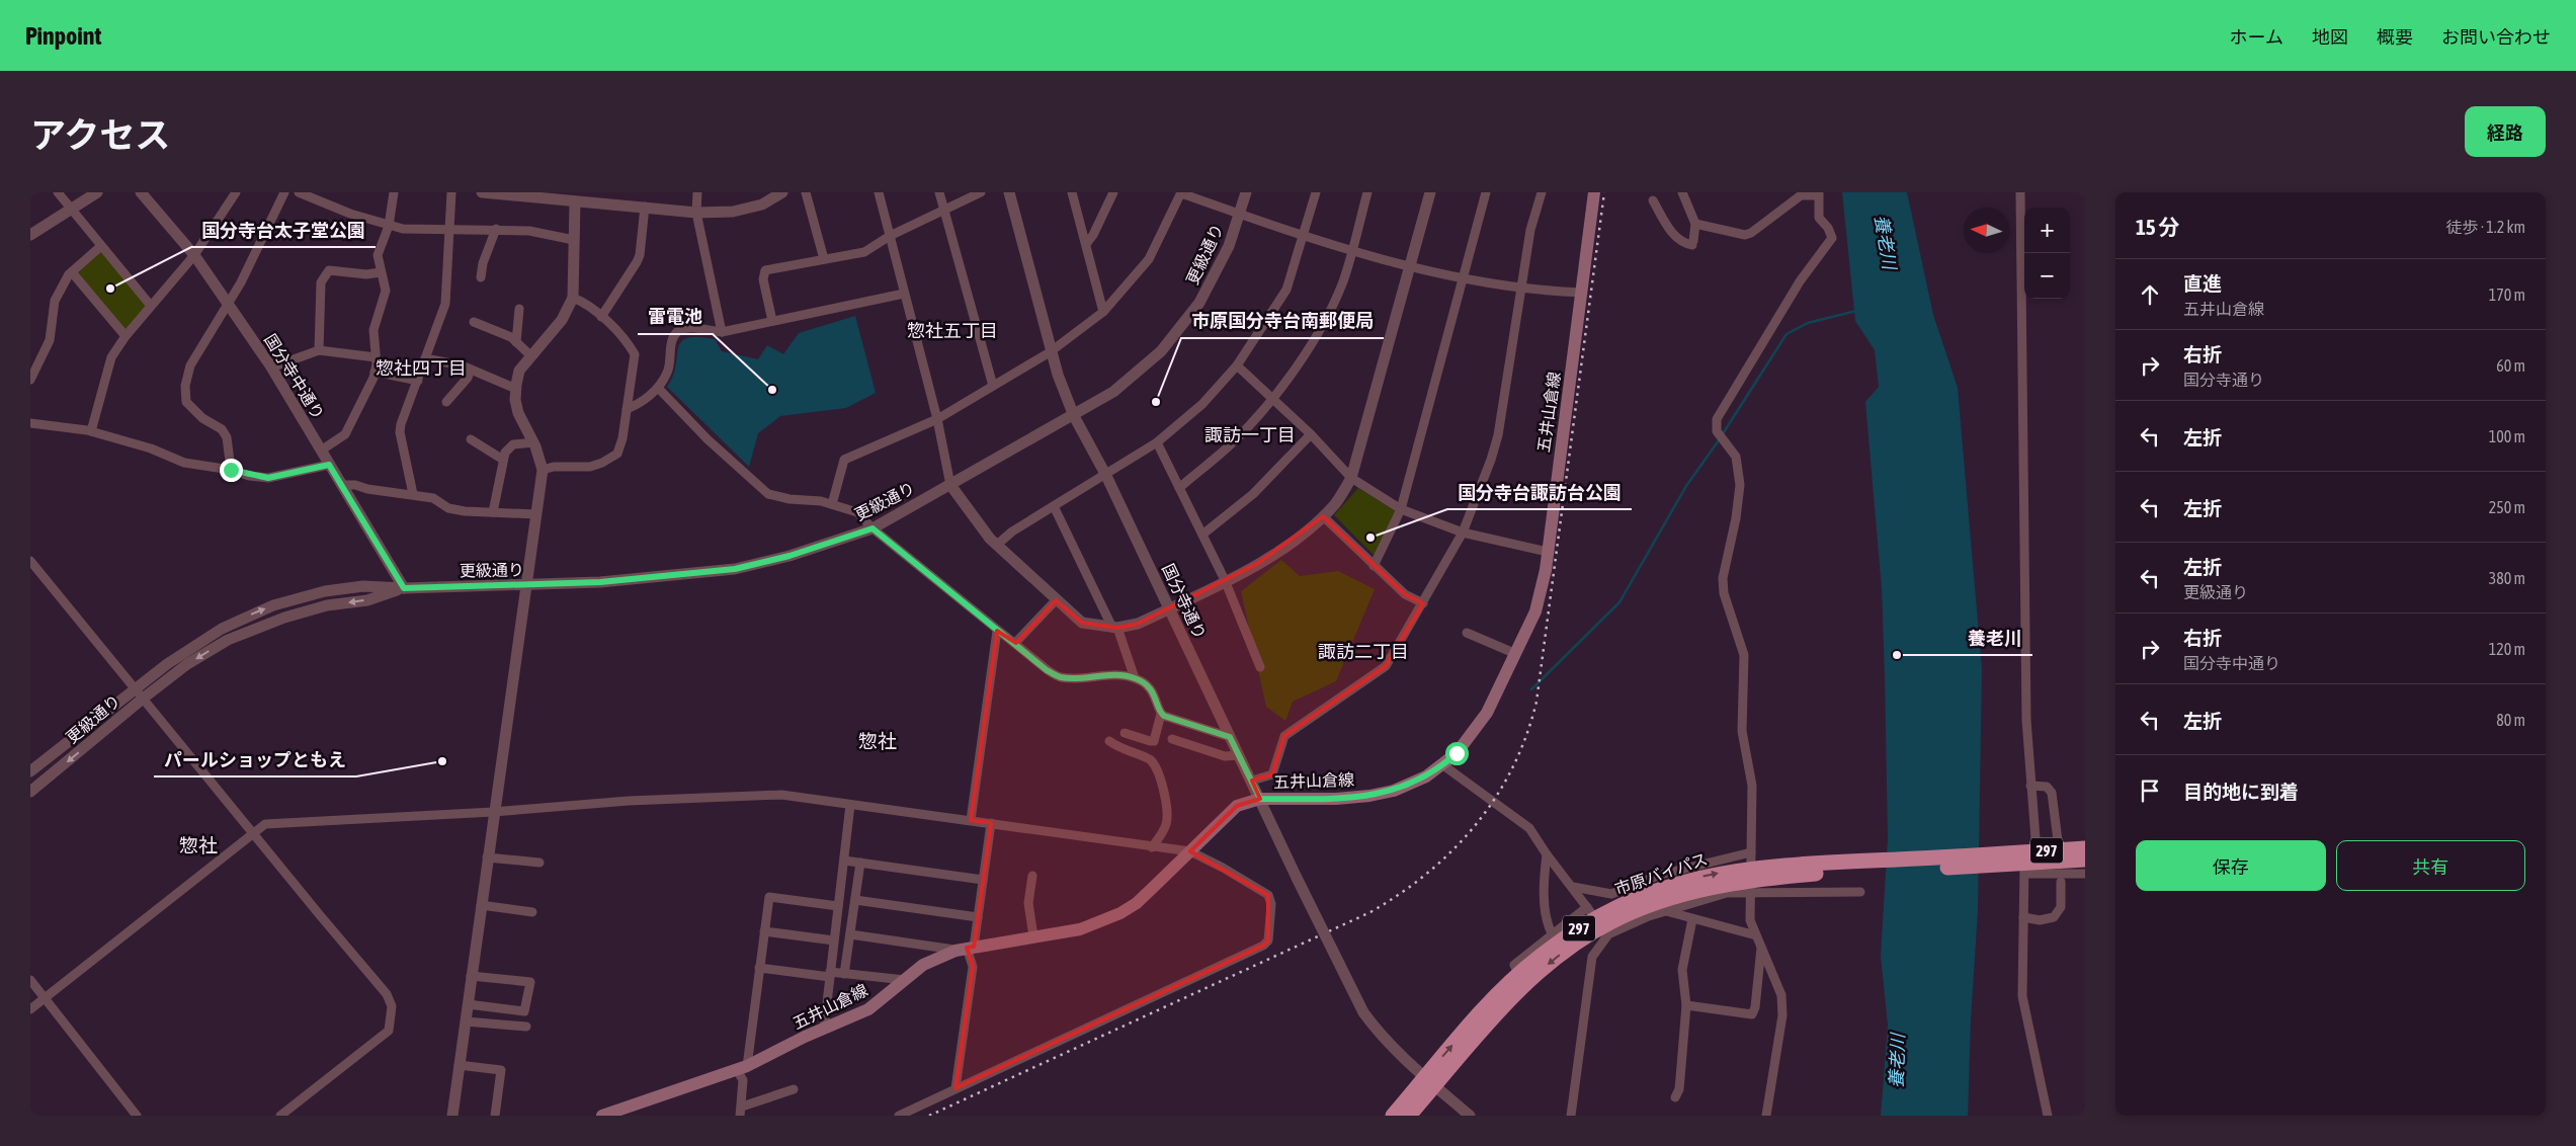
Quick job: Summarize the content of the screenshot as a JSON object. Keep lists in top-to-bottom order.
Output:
{
  "streets": {
    "highway": ["297", "市原バイパス"],
    "main road": ["五井山倉線"],
    "street": ["更級通り", "国分寺中通り", "国分寺通り"]
  },
  "crossings": [
    ["更級通り", "国分寺中通り"],
    ["更級通り", "国分寺通り"],
    ["五井山倉線", "国分寺通り"],
    ["国分寺通り", "市原バイパス"]
  ],
  "districts": [
    "惣社五丁目",
    "惣社四丁目",
    "諏訪一丁目",
    "諏訪二丁目",
    "惣社",
    "惣社"
  ],
  "water": ["養老川"],
  "places": [
    "国分寺台太子堂公園",
    "雷電池",
    "市原国分寺台南郵便局",
    "国分寺台諏訪台公園",
    "養老川",
    "パールショップともえ"
  ],
  "north": "left",
  "page": {
    "header": "Pinpoint",
    "nav": [
      "ホーム",
      "地図",
      "概要",
      "お問い合わせ"
    ],
    "title": "アクセス",
    "buttons": [
      "経路",
      ["保存", "共有"]
    ],
    "heading": ["15 分", "徒歩 · 1.2 km"],
    "map_buttons": ["+", "−"],
    "list": [
      ["直進", "五井山倉線", "170 m"],
      ["右折", "国分寺通り", "60 m"],
      ["左折", "100 m"],
      ["左折", "250 m"],
      ["左折", "更級通り", "380 m"],
      ["右折", "国分寺中通り", "120 m"],
      ["左折", "80 m"],
      "目的地に到着"
    ]
  }
}
